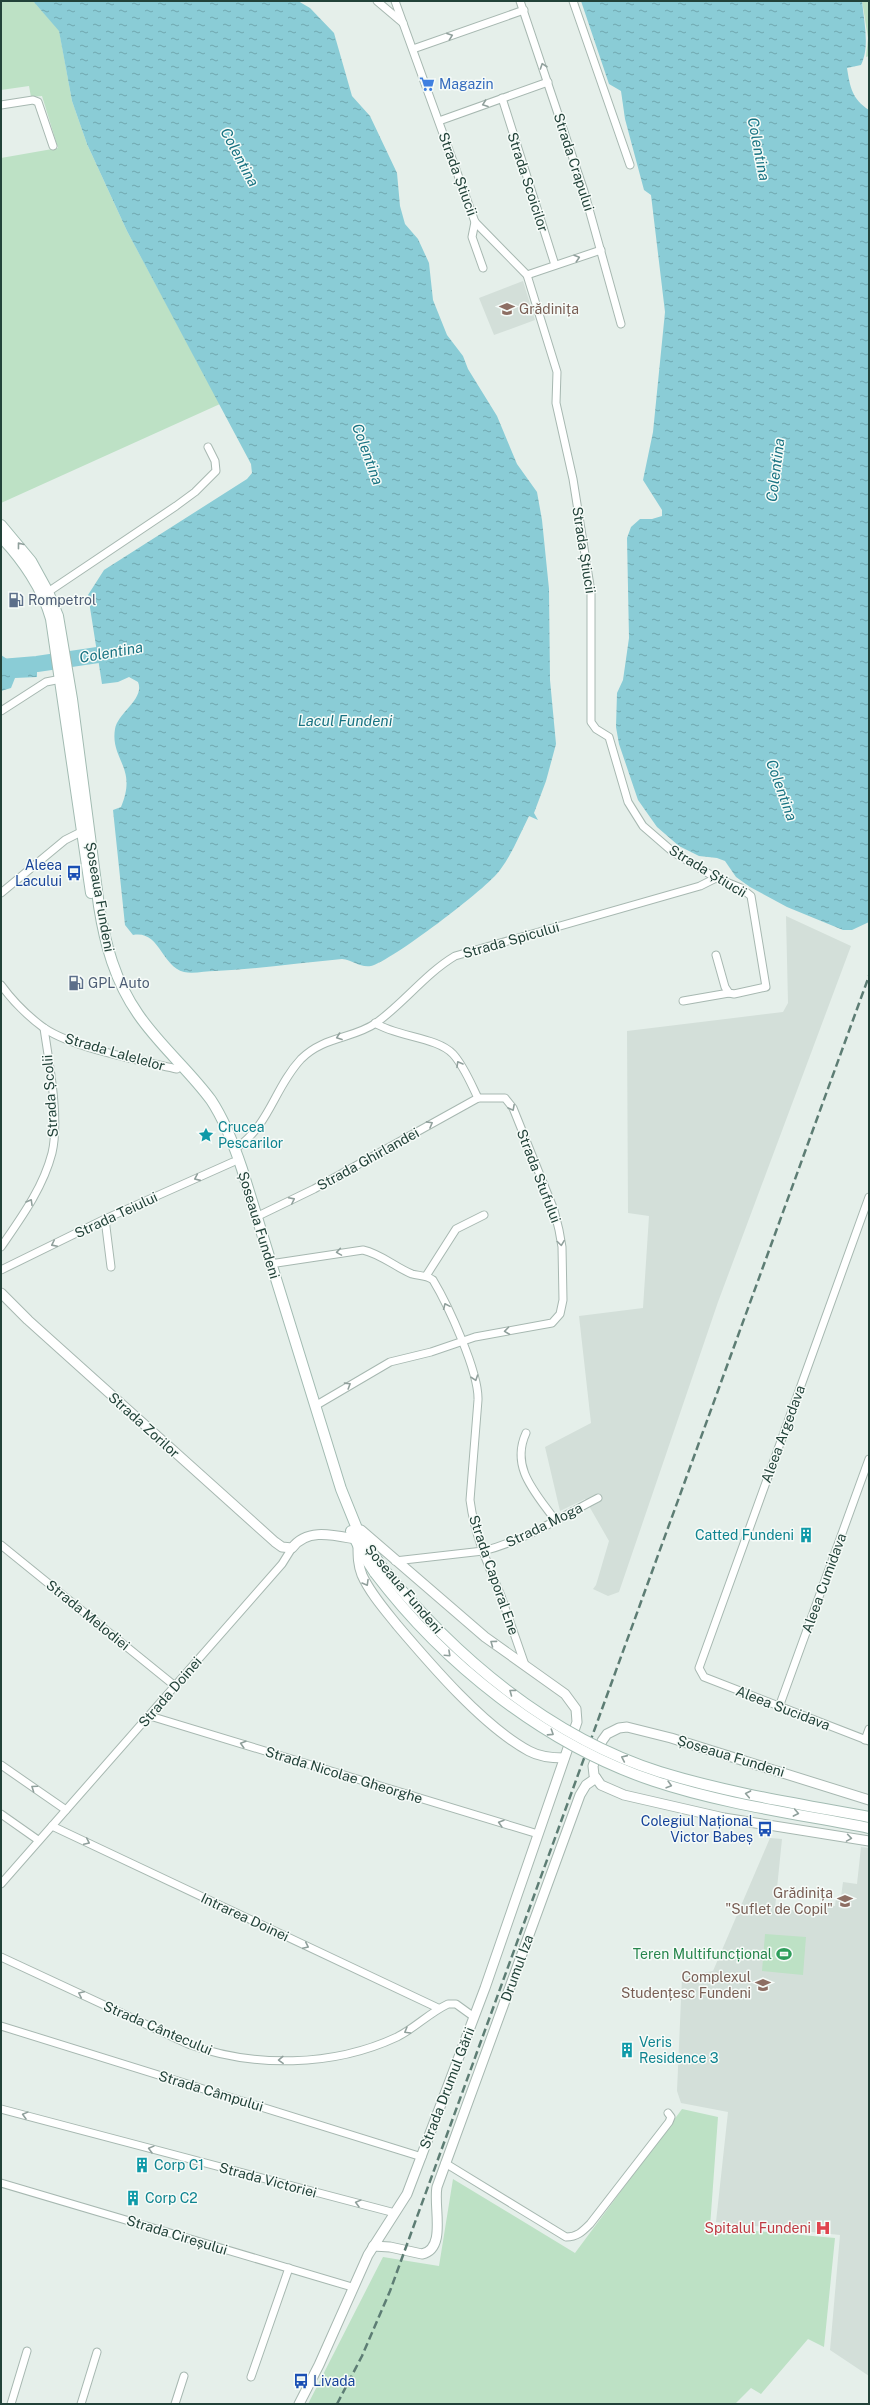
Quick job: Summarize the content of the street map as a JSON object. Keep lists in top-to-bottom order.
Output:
{
  "streets": {
    "main road": ["Șoseaua Fundeni"],
    "street": [
      "Strada Crapului",
      "Strada Știucii",
      "Strada Scoicilor",
      "Strada Spicului",
      "Strada Lalelelor",
      "Strada Școlii",
      "Strada Ghirlandei",
      "Strada Stufului",
      "Strada Teiului",
      "Strada Zorilor",
      "Aleea Argedava",
      "Strada Moga",
      "Strada Caporal Ene",
      "Aleea Cumidava",
      "Strada Melodiei",
      "Strada Doinei",
      "Aleea Sucidava",
      "Strada Nicolae Gheorghe",
      "Intrarea Doinei",
      "Drumul Iza",
      "Strada Cântecului",
      "Strada Drumul Gării",
      "Strada Câmpului",
      "Strada Victoriei",
      "Strada Cireșului"
    ]
  },
  "crossings": [
    ["Strada Știucii", "Strada Spicului"],
    ["Șoseaua Fundeni", "Strada Spicului"],
    ["Șoseaua Fundeni", "Strada Lalelelor"],
    ["Șoseaua Fundeni", "Strada Ghirlandei"],
    ["Șoseaua Fundeni", "Strada Stufului"],
    ["Șoseaua Fundeni", "Strada Teiului"],
    ["Șoseaua Fundeni", "Strada Moga"],
    ["Șoseaua Fundeni", "Strada Caporal Ene"],
    ["Șoseaua Fundeni", "Strada Doinei"],
    ["Șoseaua Fundeni", "Drumul Iza"],
    ["Șoseaua Fundeni", "Strada Drumul Gării"],
    ["Strada Lalelelor", "Strada Școlii"],
    ["Strada Ghirlandei", "Strada Stufului"],
    ["Strada Stufului", "Strada Caporal Ene"],
    ["Strada Zorilor", "Strada Doinei"],
    ["Aleea Argedava", "Aleea Sucidava"],
    ["Strada Moga", "Strada Caporal Ene"],
    ["Aleea Cumidava", "Aleea Sucidava"],
    ["Strada Melodiei", "Strada Doinei"],
    ["Strada Doinei", "Strada Nicolae Gheorghe"],
    ["Strada Doinei", "Intrarea Doinei"],
    ["Strada Nicolae Gheorghe", "Strada Drumul Gării"],
    ["Intrarea Doinei", "Strada Cântecului"],
    ["Drumul Iza", "Strada Drumul Gării"],
    ["Strada Drumul Gării", "Strada Câmpului"],
    ["Strada Drumul Gării", "Strada Victoriei"],
    ["Strada Drumul Gării", "Strada Cireșului"]
  ],
  "one_way": [
    "Strada Școlii",
    "Strada Ghirlandei",
    "Strada Teiului",
    "Strada Nicolae Gheorghe",
    "Intrarea Doinei",
    "Strada Cântecului",
    "Strada Victoriei"
  ],
  "water": ["Colentina", "Lacul Fundeni"],
  "places": {
    "supermarket": ["Magazin"],
    "school or university": ["Grădinița", "Grădinița \"Suflet de Copil\"", "Complexul Studențesc Fundeni"],
    "fuel station": ["Rompetrol", "GPL Auto"],
    "bus stop": ["Aleea Lacului", "Colegiul Național Victor Babeș", "Livada"],
    "place": ["Crucea Pescarilor"],
    "building": [
      "Catted Fundeni",
      "Veris Residence 3",
      "Corp C1",
      "Corp C2"
    ],
    "sports": ["Teren Multifuncțional"],
    "hospital": ["Spitalul Fundeni"]
  }
}
